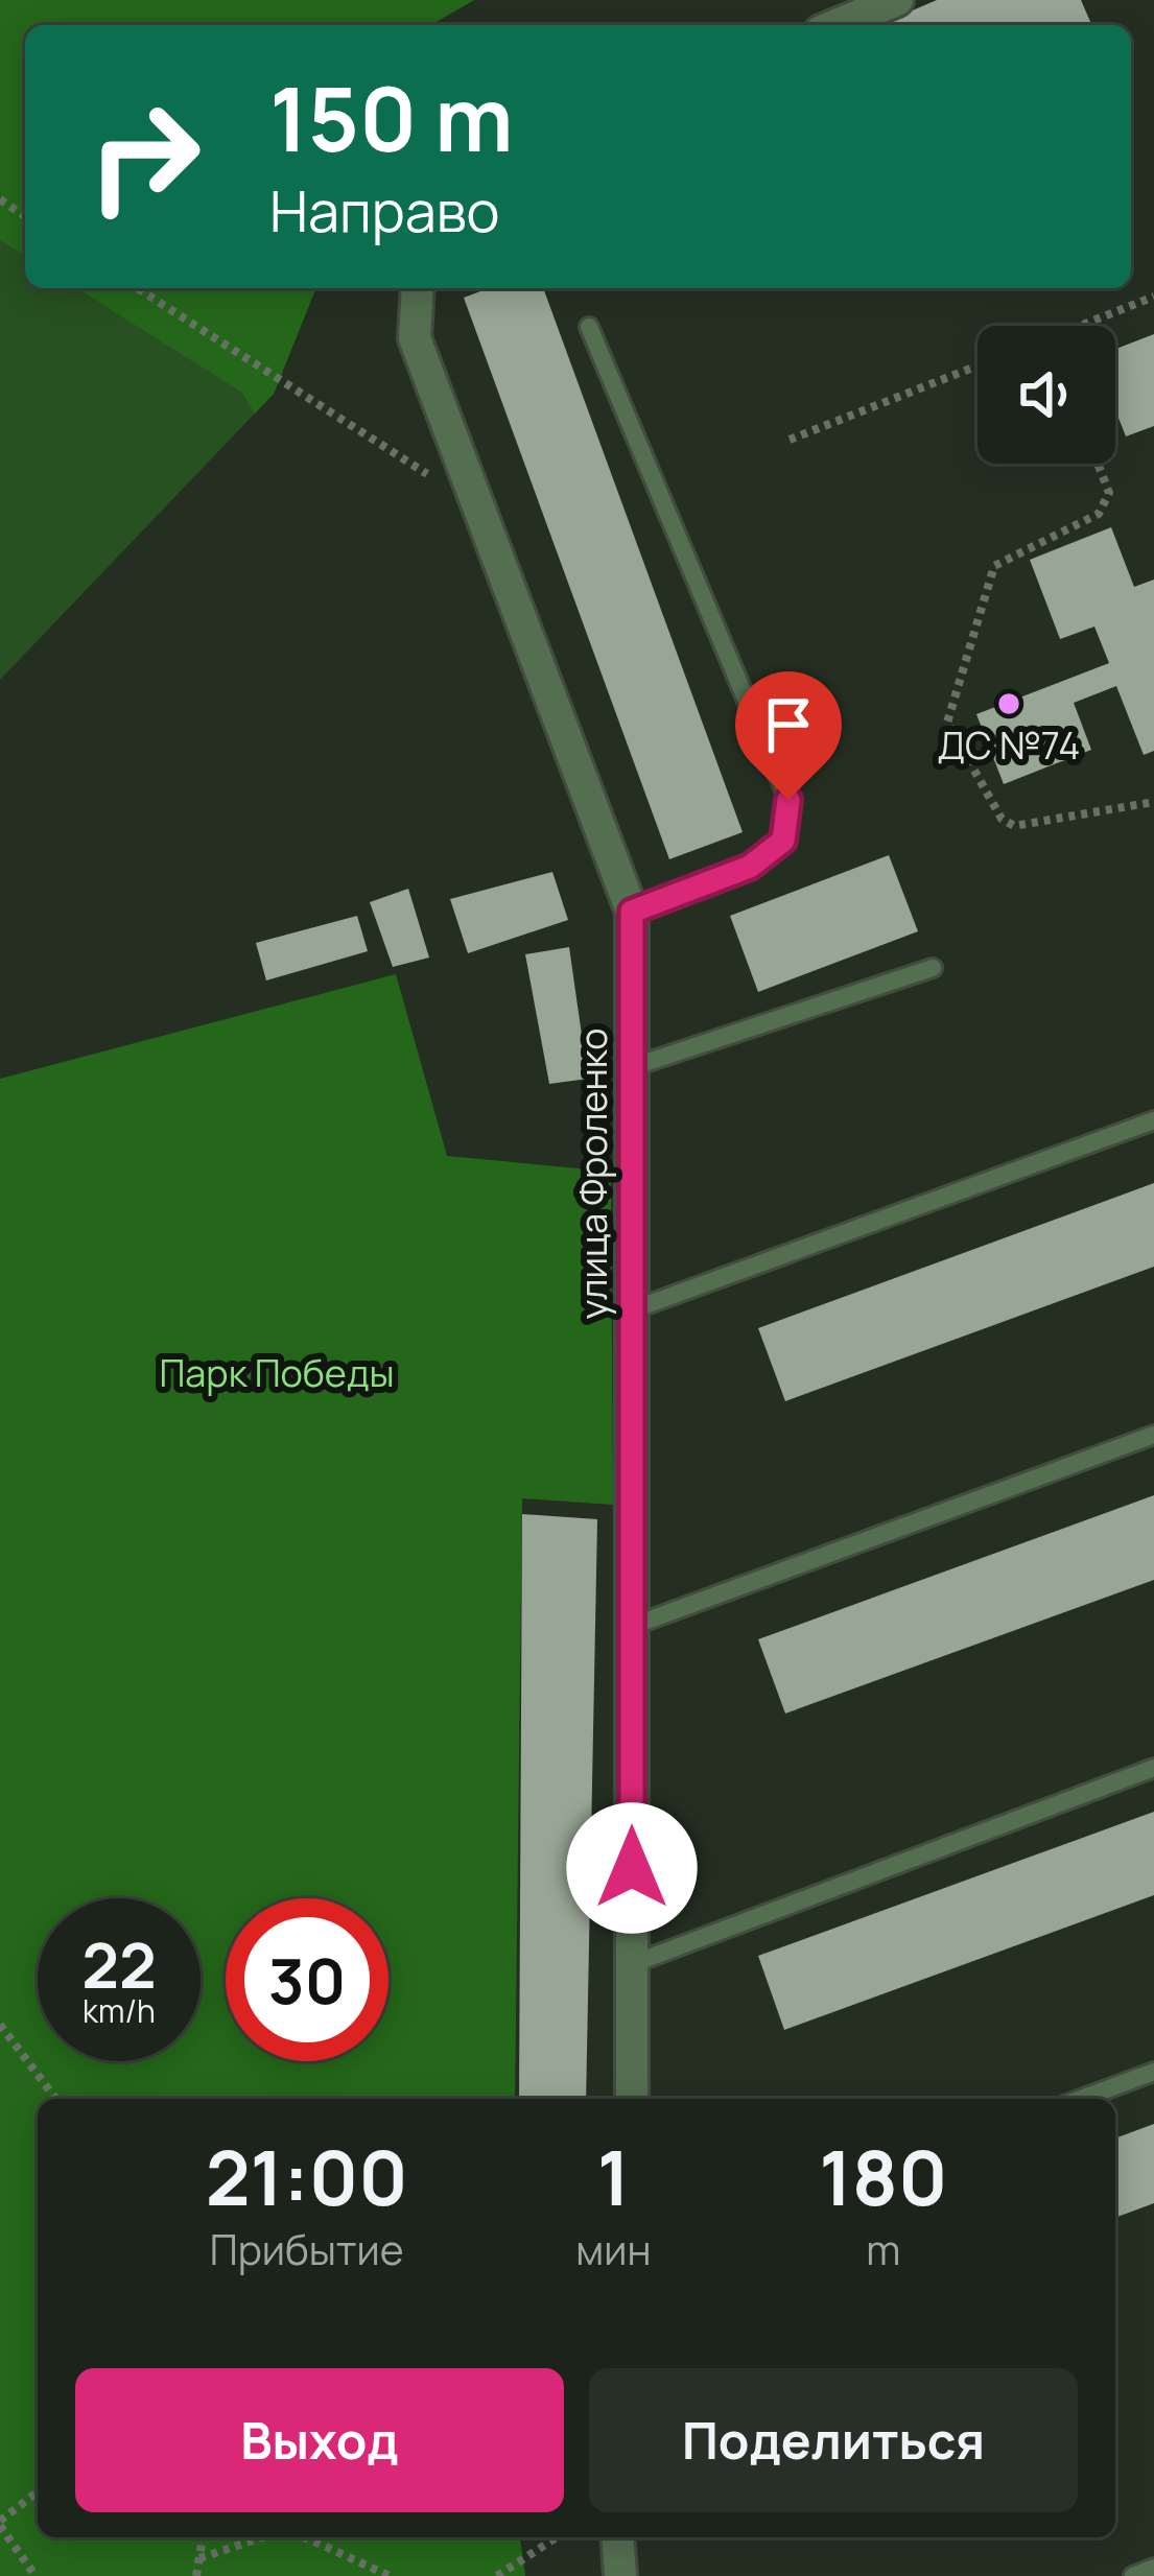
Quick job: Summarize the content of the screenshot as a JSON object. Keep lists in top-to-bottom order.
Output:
{
  "streets": {
    "street": ["улица Фроленко"]
  },
  "parks": ["Парк Победы"],
  "places": ["ДС №74"],
  "page": {
    "turn": ["150 m", "Направо"],
    "speed": "22 km/h",
    "limit": "30",
    "eta": [
      "21:00",
      "Прибытие",
      "1",
      "мин",
      "180",
      "m"
    ],
    "buttons": ["Выход", "Поделиться"]
  }
}
